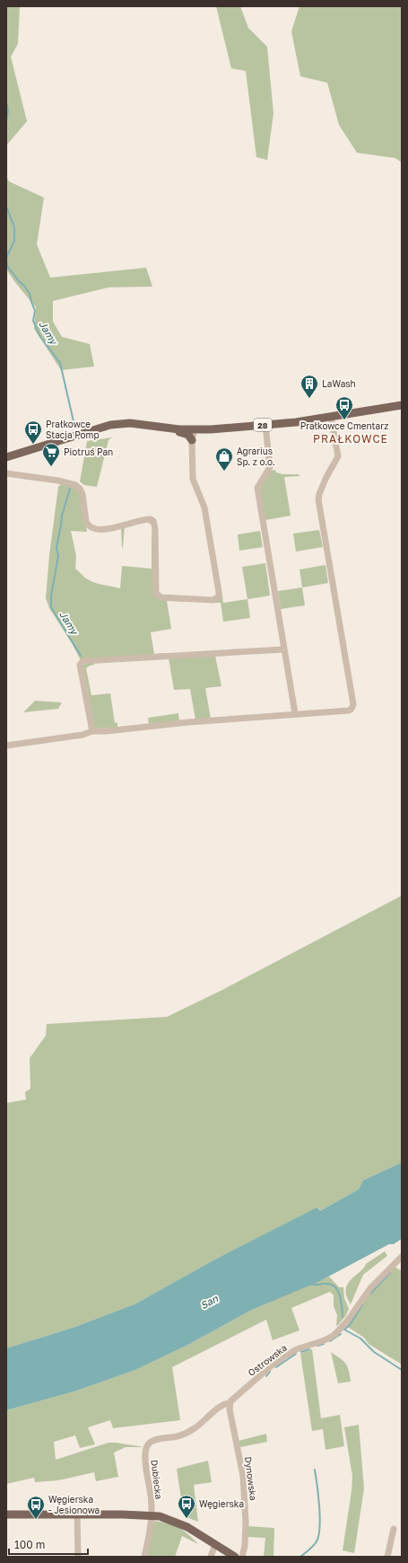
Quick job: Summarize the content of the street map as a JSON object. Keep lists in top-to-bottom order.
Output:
{
  "streets": {
    "main road": ["28"],
    "street": ["Ostrowska", "Dynowska", "Dubiecka"]
  },
  "crossings": [
    ["Ostrowska", "Dynowska"],
    ["Ostrowska", "Dubiecka"]
  ],
  "districts": ["PRAŁKOWCE"],
  "water": ["Jamy", "San"],
  "places": {
    "building": ["LaWash"],
    "bus stop": [
      "Prałkowce Cmentarz",
      "Prałkowce Stacja Pomp",
      "Węgierska",
      "Węgierska - Jesionowa"
    ],
    "supermarket": ["Piotruś Pan"],
    "shop": ["Agrarius Sp. z o.o."]
  },
  "scale_bar": "100 m"
}
